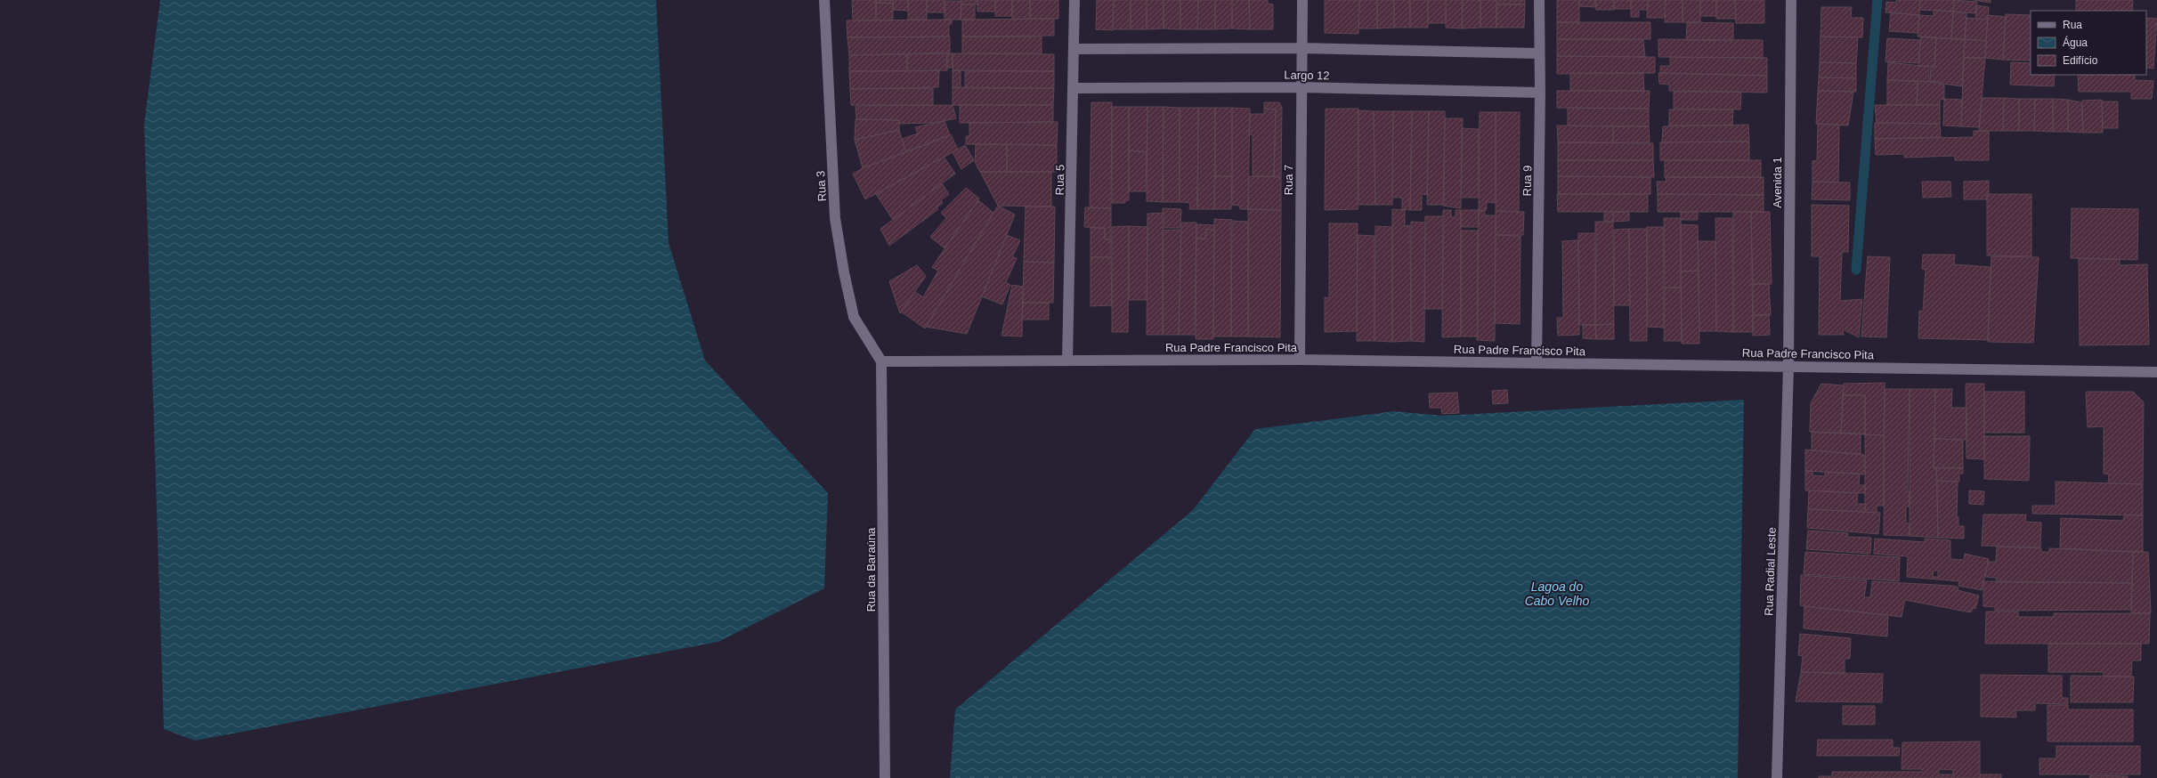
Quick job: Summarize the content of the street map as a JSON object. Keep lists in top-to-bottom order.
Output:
{
  "streets": {
    "street": [
      "Largo 12",
      "Rua 5",
      "Rua 7",
      "Rua 9",
      "Avenida 1",
      "Rua 3",
      "Rua Padre Francisco Pita",
      "Rua da Baraúna",
      "Rua Radial Leste"
    ]
  },
  "crossings": [
    ["Largo 12", "Rua 5"],
    ["Largo 12", "Rua 7"],
    ["Largo 12", "Rua 9"],
    ["Rua 5", "Rua Padre Francisco Pita"],
    ["Rua 7", "Rua Padre Francisco Pita"],
    ["Rua 9", "Rua Padre Francisco Pita"],
    ["Avenida 1", "Rua Padre Francisco Pita"],
    ["Avenida 1", "Rua Radial Leste"],
    ["Rua 3", "Rua Padre Francisco Pita"],
    ["Rua 3", "Rua da Baraúna"],
    ["Rua Padre Francisco Pita", "Rua da Baraúna"],
    ["Rua Padre Francisco Pita", "Rua Radial Leste"]
  ],
  "water": ["Lagoa do Cabo Velho"],
  "legend": ["Rua", "Água", "Edifício"]
}
